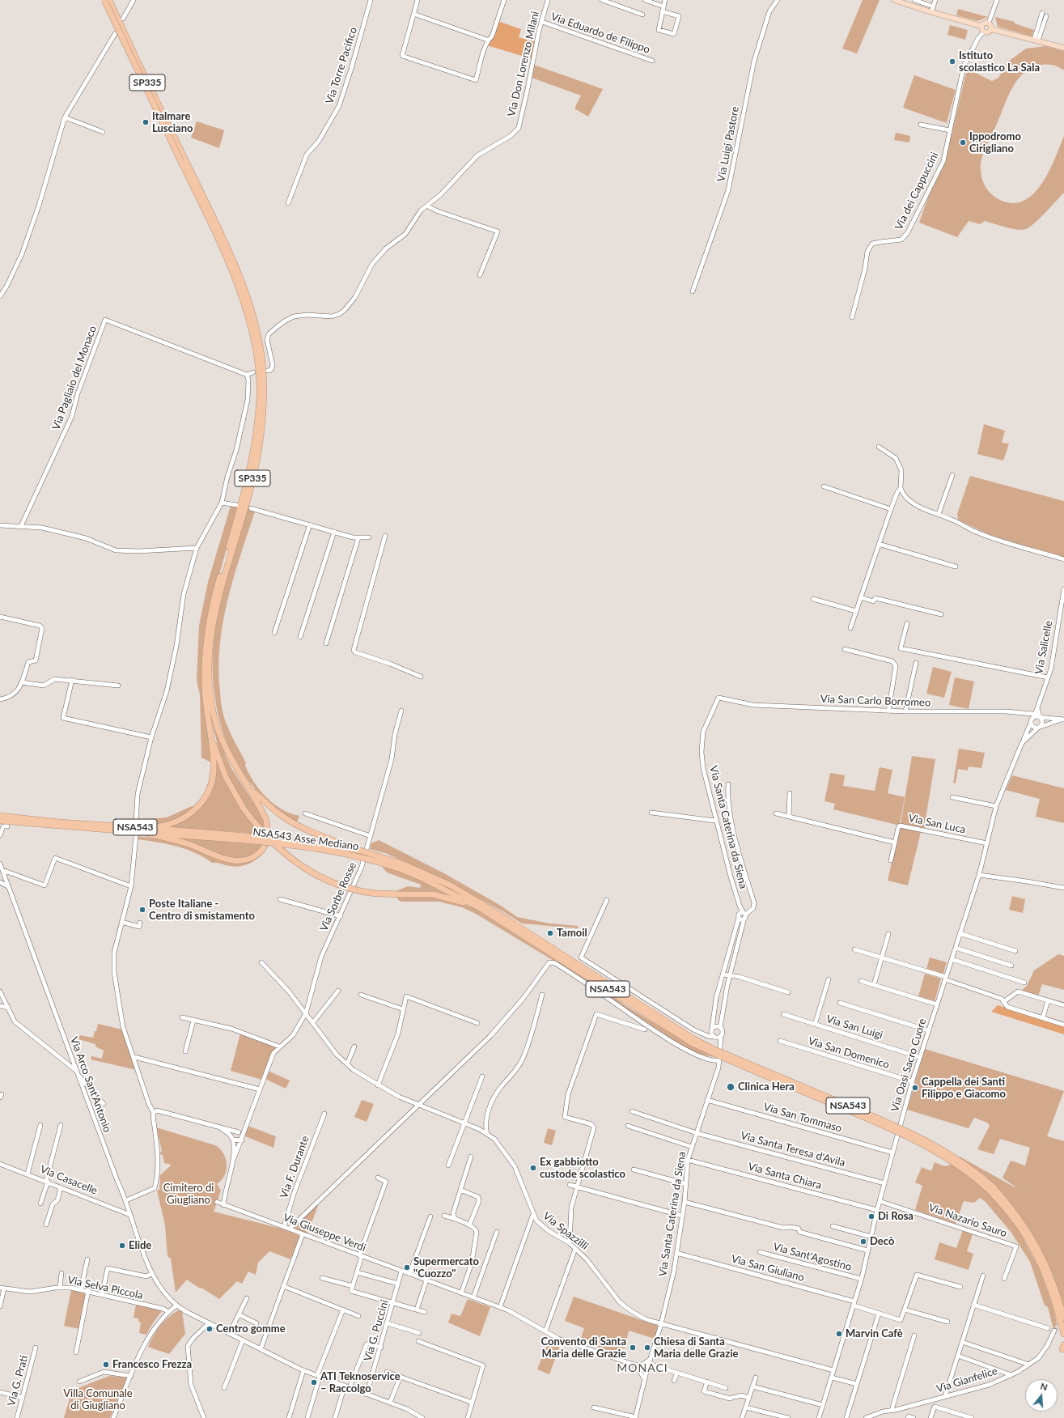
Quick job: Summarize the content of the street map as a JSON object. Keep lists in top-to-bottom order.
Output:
{
  "streets": {
    "highway": ["SP335", "NSA543", "NSA543 Asse Mediano"],
    "street": [
      "Via Eduardo de Filippo",
      "Via Don Lorenzo Milani",
      "Via Torre Pacifico",
      "Via Luigi Pastore",
      "Via dei Cappuccini",
      "Via Pagliaio del Monaco",
      "Via Salicelle",
      "Via San Carlo Borromeo",
      "Via San Luca",
      "Via Santa Caterina da Siena",
      "Via Sorbe Rosse",
      "Via San Luigi",
      "Via San Domenico",
      "Via Oasi Sacro Cuore",
      "Via Arco Sant'Antonio",
      "Via San Tommaso",
      "Via Santa Teresa d'Avila",
      "Via F. Durante",
      "Via Santa Chiara",
      "Via Casacelle",
      "Via Nazario Sauro",
      "Via Spazzilli",
      "Via Giuseppe Verdi",
      "Via Sant'Agostino",
      "Via San Giuliano",
      "Via Selva Piccola",
      "Via G. Puccini",
      "Via Gianfelice",
      "Via G. Prati"
    ]
  },
  "crossings": [
    ["Via Eduardo de Filippo", "Via Don Lorenzo Milani"],
    ["SP335", "NSA543"],
    ["Via Salicelle", "Via San Carlo Borromeo"],
    ["Via San Carlo Borromeo", "Via Santa Caterina da Siena"],
    ["Via San Luca", "Via Oasi Sacro Cuore"],
    ["NSA543", "NSA543 Asse Mediano"],
    ["Via Santa Caterina da Siena", "Via San Tommaso"],
    ["Via Santa Caterina da Siena", "Via Santa Teresa d'Avila"],
    ["Via Santa Caterina da Siena", "Via Santa Chiara"],
    ["Via Santa Caterina da Siena", "Via Spazzilli"],
    ["Via Santa Caterina da Siena", "Via Giuseppe Verdi"],
    ["Via Santa Caterina da Siena", "Via San Giuliano"],
    ["Via San Luigi", "Via Oasi Sacro Cuore"],
    ["Via San Domenico", "Via Oasi Sacro Cuore"],
    ["Via Oasi Sacro Cuore", "Via San Tommaso"],
    ["Via Oasi Sacro Cuore", "Via Santa Teresa d'Avila"],
    ["Via Oasi Sacro Cuore", "Via Santa Chiara"],
    ["Via Oasi Sacro Cuore", "Via Nazario Sauro"],
    ["Via Oasi Sacro Cuore", "Via Spazzilli"],
    ["Via Oasi Sacro Cuore", "Via Sant'Agostino"],
    ["Via Oasi Sacro Cuore", "Via San Giuliano"],
    ["Via Arco Sant'Antonio", "Via Casacelle"],
    ["Via Arco Sant'Antonio", "Via G. Puccini"],
    ["Via F. Durante", "Via Giuseppe Verdi"],
    ["Via Giuseppe Verdi", "Via G. Puccini"]
  ],
  "districts": ["MONACI"],
  "parks": ["Cimitero di Giugliano", "Villa Comunale di Giugliano"],
  "places": [
    "Istituto scolastico La Sala",
    "Italmare Lusciano",
    "Ippodromo Cirigliano",
    "Poste Italiane - Centro di smistamento",
    "Tamoil",
    "Clinica Hera",
    "Cappella dei Santi Filippo e Giacomo",
    "Ex gabbiotto custode scolastico",
    "Di Rosa",
    "Decò",
    "Elide",
    "Supermercato \"Cuozzo\"",
    "Centro gomme",
    "Marvin Cafè",
    "Convento di Santa Maria delle Grazie",
    "Chiesa di Santa Maria delle Grazie",
    "Francesco Frezza",
    "ATI Teknoservice – Raccolgo"
  ],
  "north": "top"
}
